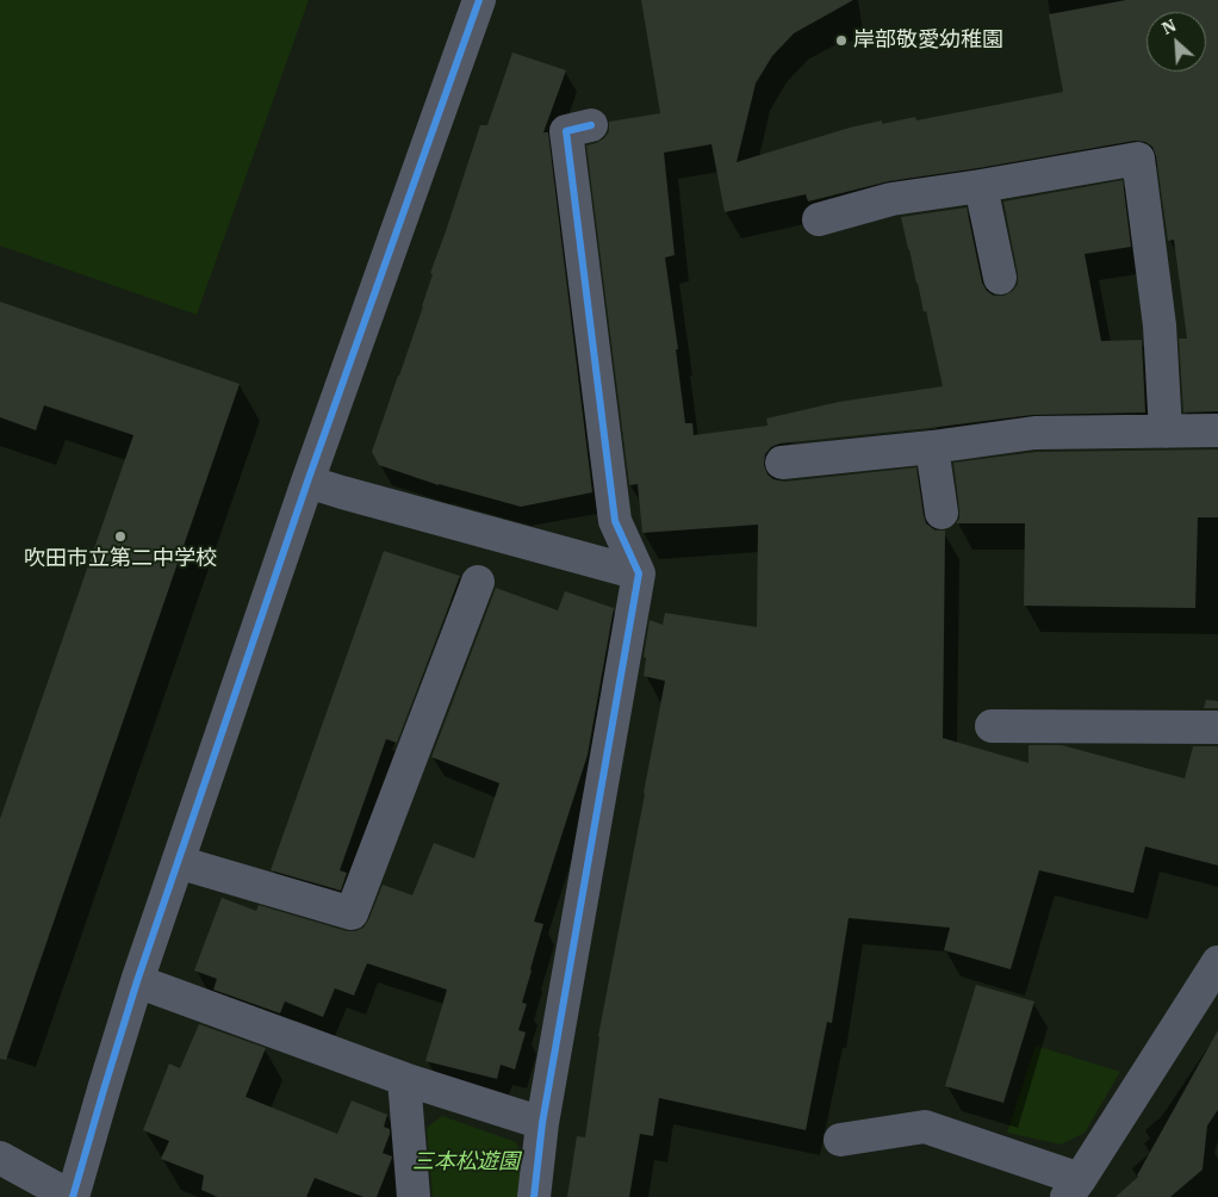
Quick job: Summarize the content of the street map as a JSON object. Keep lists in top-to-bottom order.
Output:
{
  "parks": ["三本松遊園"],
  "places": ["岸部敬愛幼稚園", "吹田市立第二中学校"],
  "north": "top left"
}
